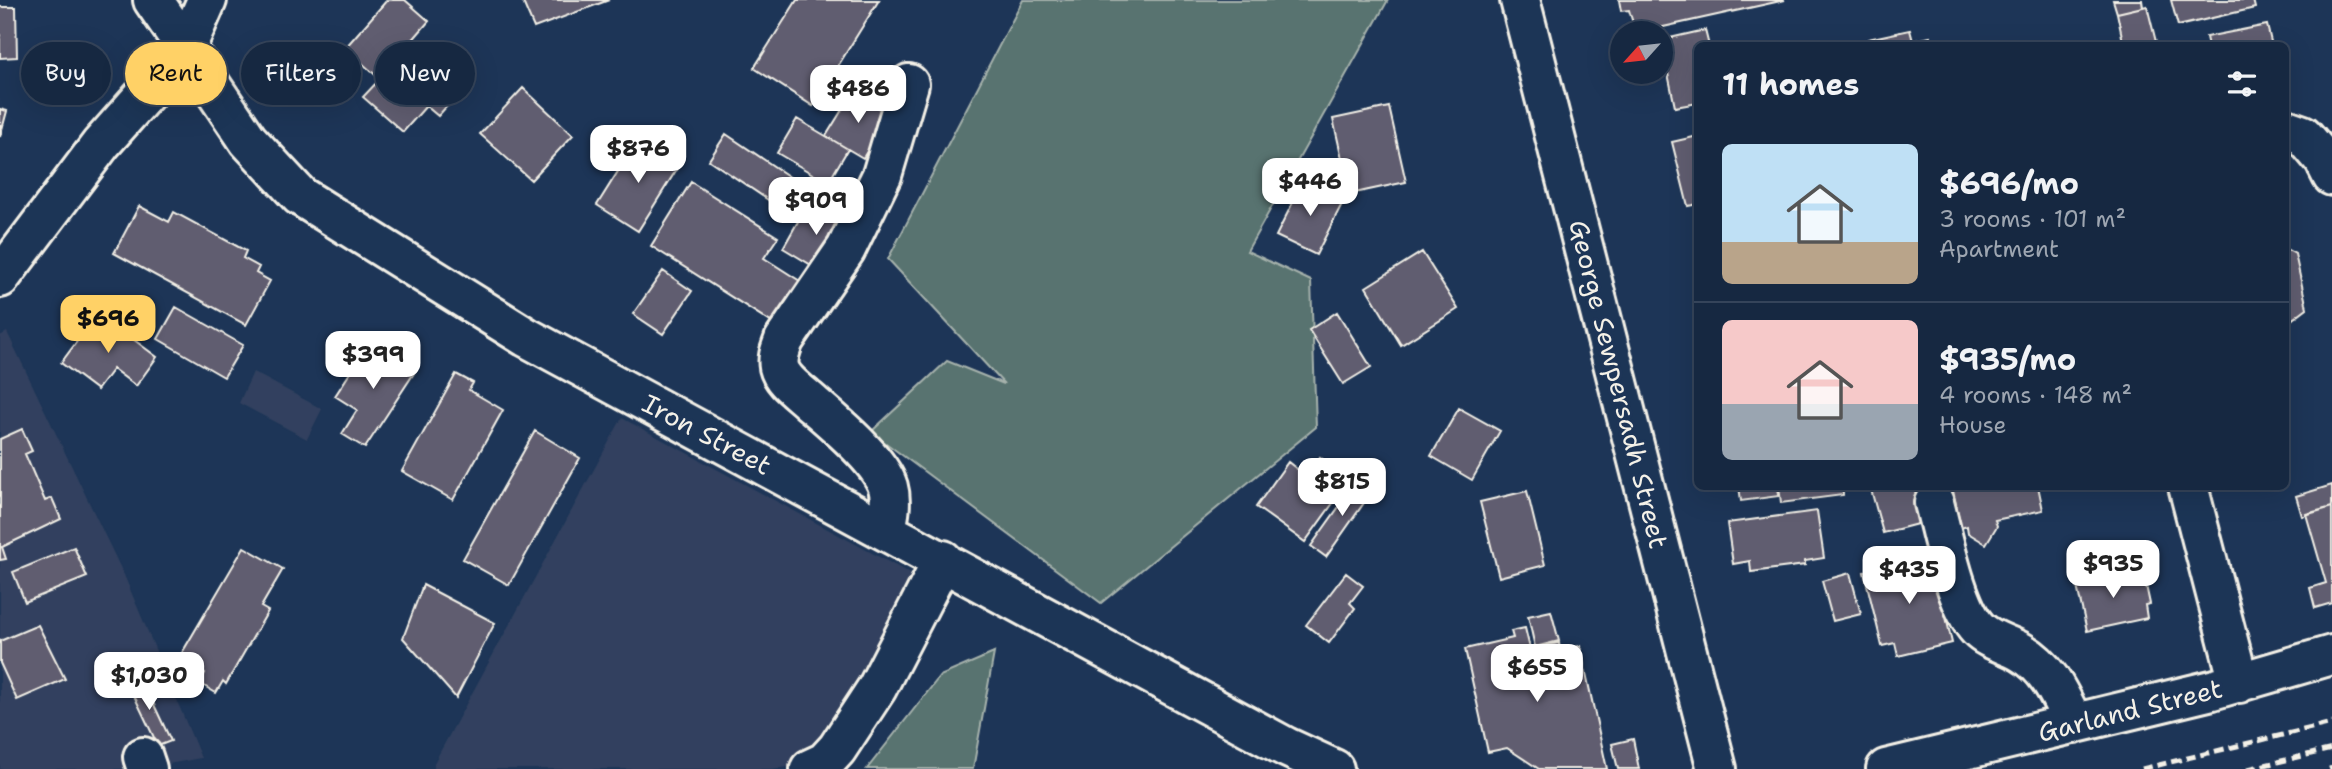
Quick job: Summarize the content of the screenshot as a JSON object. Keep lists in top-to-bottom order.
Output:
{
  "streets": {
    "street": ["George Sewpersadh Street", "Iron Street", "Garland Street"]
  },
  "north": "bottom left",
  "page": {
    "chip": [
      "Buy",
      "Rent",
      "Filters",
      "New"
    ],
    "heading": "11 homes",
    "price": [
      "$486",
      "$876",
      "$446",
      "$909",
      "$696",
      "$399",
      "$815",
      "$935",
      "$435",
      "$655",
      "$1,030"
    ],
    "list": [
      {
        "name": "$696/mo",
        "note": "3 rooms · 101 m² · Apartment"
      },
      {
        "name": "$935/mo",
        "note": "4 rooms · 148 m² · House"
      }
    ]
  }
}
